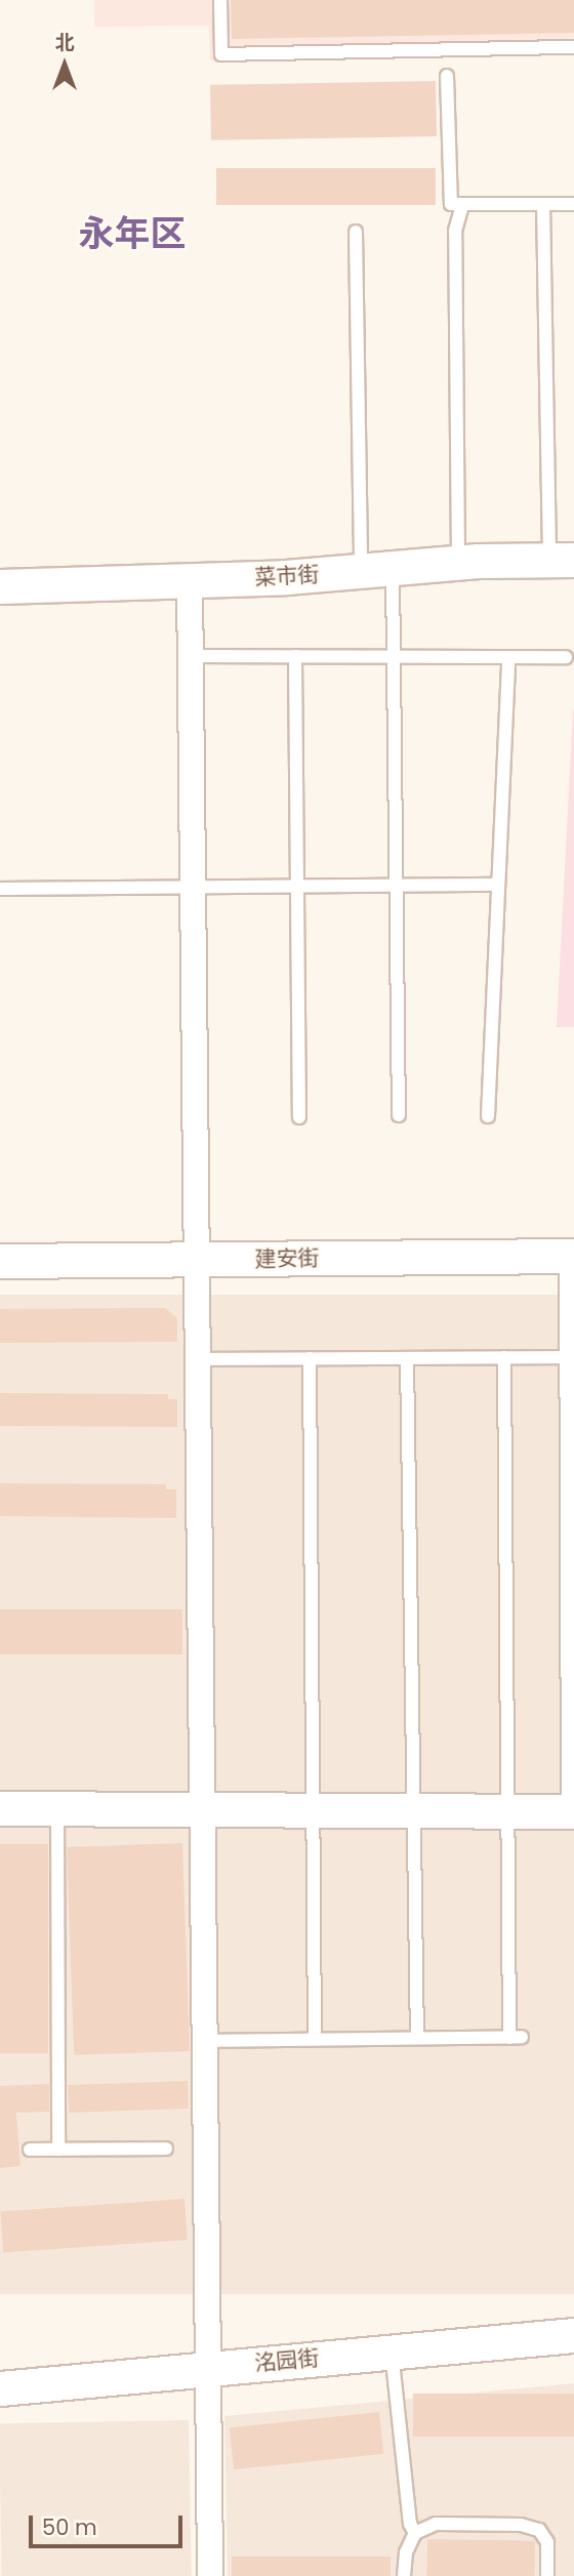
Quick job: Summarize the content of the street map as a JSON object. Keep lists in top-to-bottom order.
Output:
{
  "streets": {
    "street": ["菜市街", "建安街", "洺园街"]
  },
  "districts": ["永年区"],
  "scale_bar": "50 m",
  "north": "top"
}
